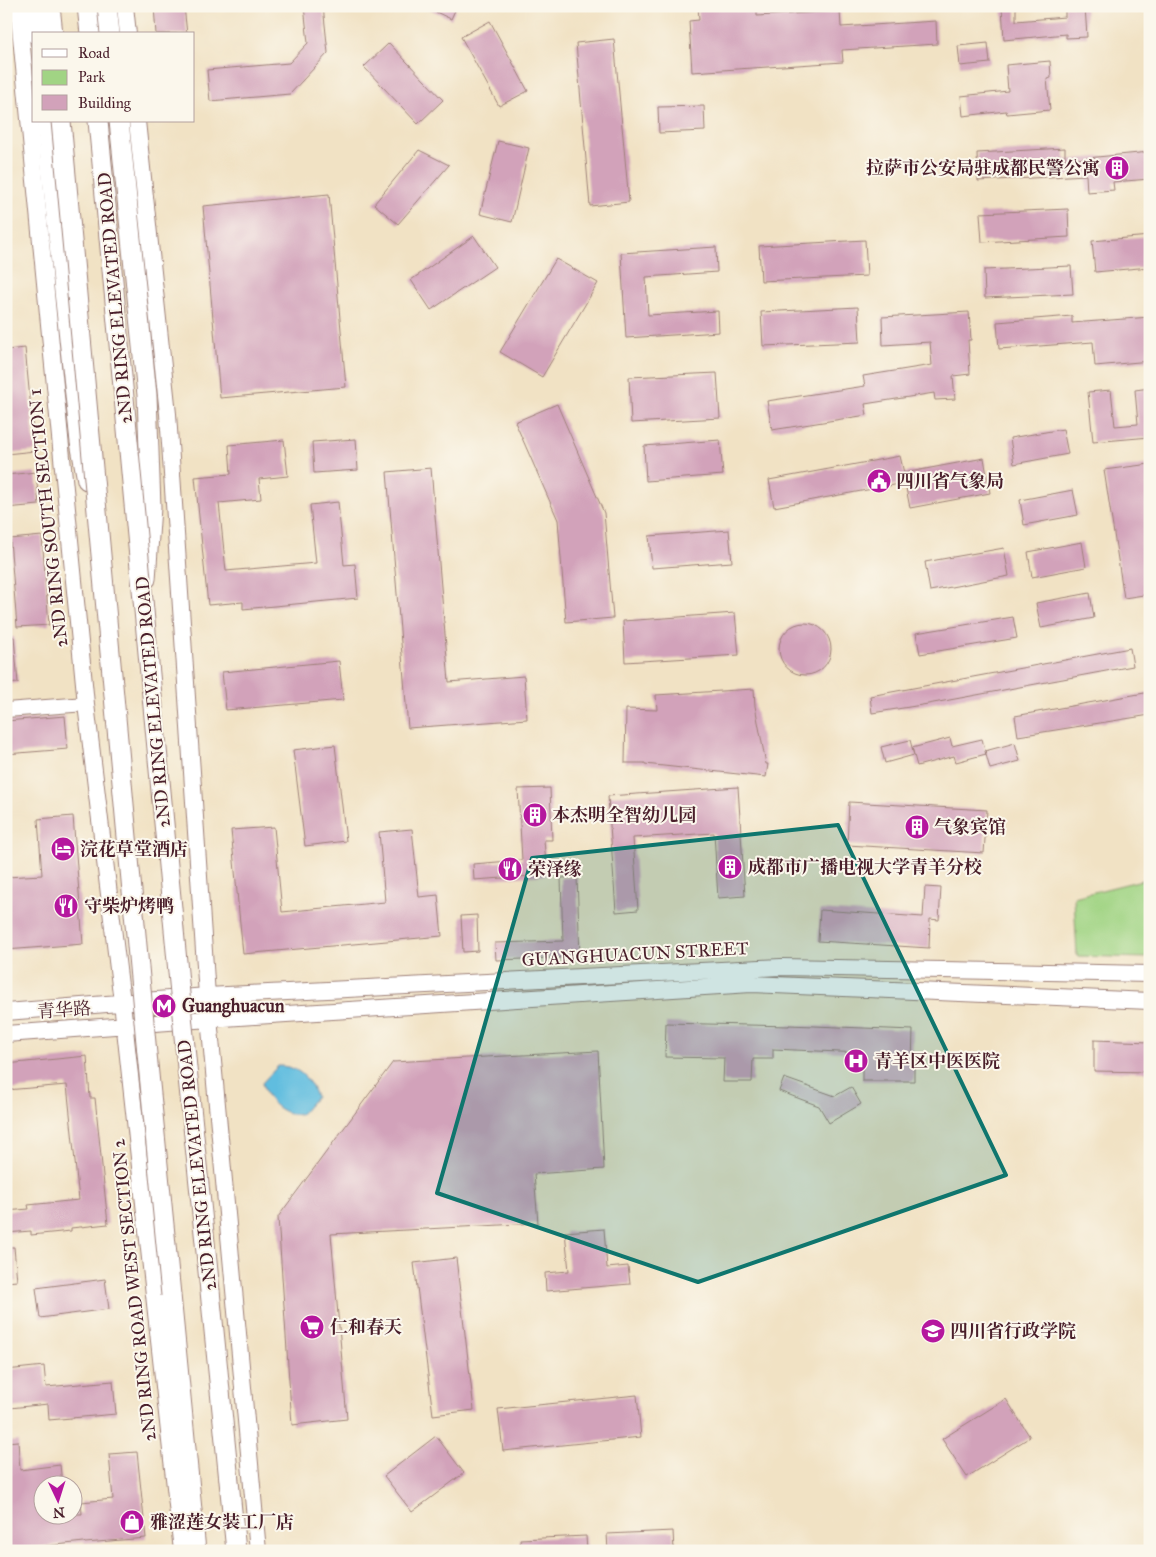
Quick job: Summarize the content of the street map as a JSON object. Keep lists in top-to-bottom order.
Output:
{
  "streets": {
    "highway": ["2ND RING ELEVATED ROAD"],
    "main road": [
      "2ND RING SOUTH SECTION 1",
      "GUANGHUACUN STREET",
      "青华路",
      "2ND RING ROAD WEST SECTION 2"
    ]
  },
  "crossings": [
    ["2ND RING SOUTH SECTION 1", "GUANGHUACUN STREET"],
    ["2ND RING SOUTH SECTION 1", "青华路"],
    ["2ND RING SOUTH SECTION 1", "2ND RING ROAD WEST SECTION 2"],
    ["GUANGHUACUN STREET", "青华路"],
    ["GUANGHUACUN STREET", "2ND RING ROAD WEST SECTION 2"],
    ["青华路", "2ND RING ROAD WEST SECTION 2"]
  ],
  "places": {
    "building": [
      "拉萨市公安局驻成都民警公寓",
      "本杰明全智幼儿园",
      "气象宾馆",
      "成都市广播电视大学青羊分校"
    ],
    "public building": ["四川省气象局"],
    "hotel": ["浣花草堂酒店"],
    "restaurant": ["荣泽缘", "守柴炉烤鸭"],
    "metro station": ["Guanghuacun"],
    "hospital": ["青羊区中医医院"],
    "supermarket": ["仁和春天"],
    "school or university": ["四川省行政学院"],
    "shop": ["雅涩莲女装工厂店"]
  },
  "legend": ["Road", "Park", "Building"],
  "north": "bottom"
}
